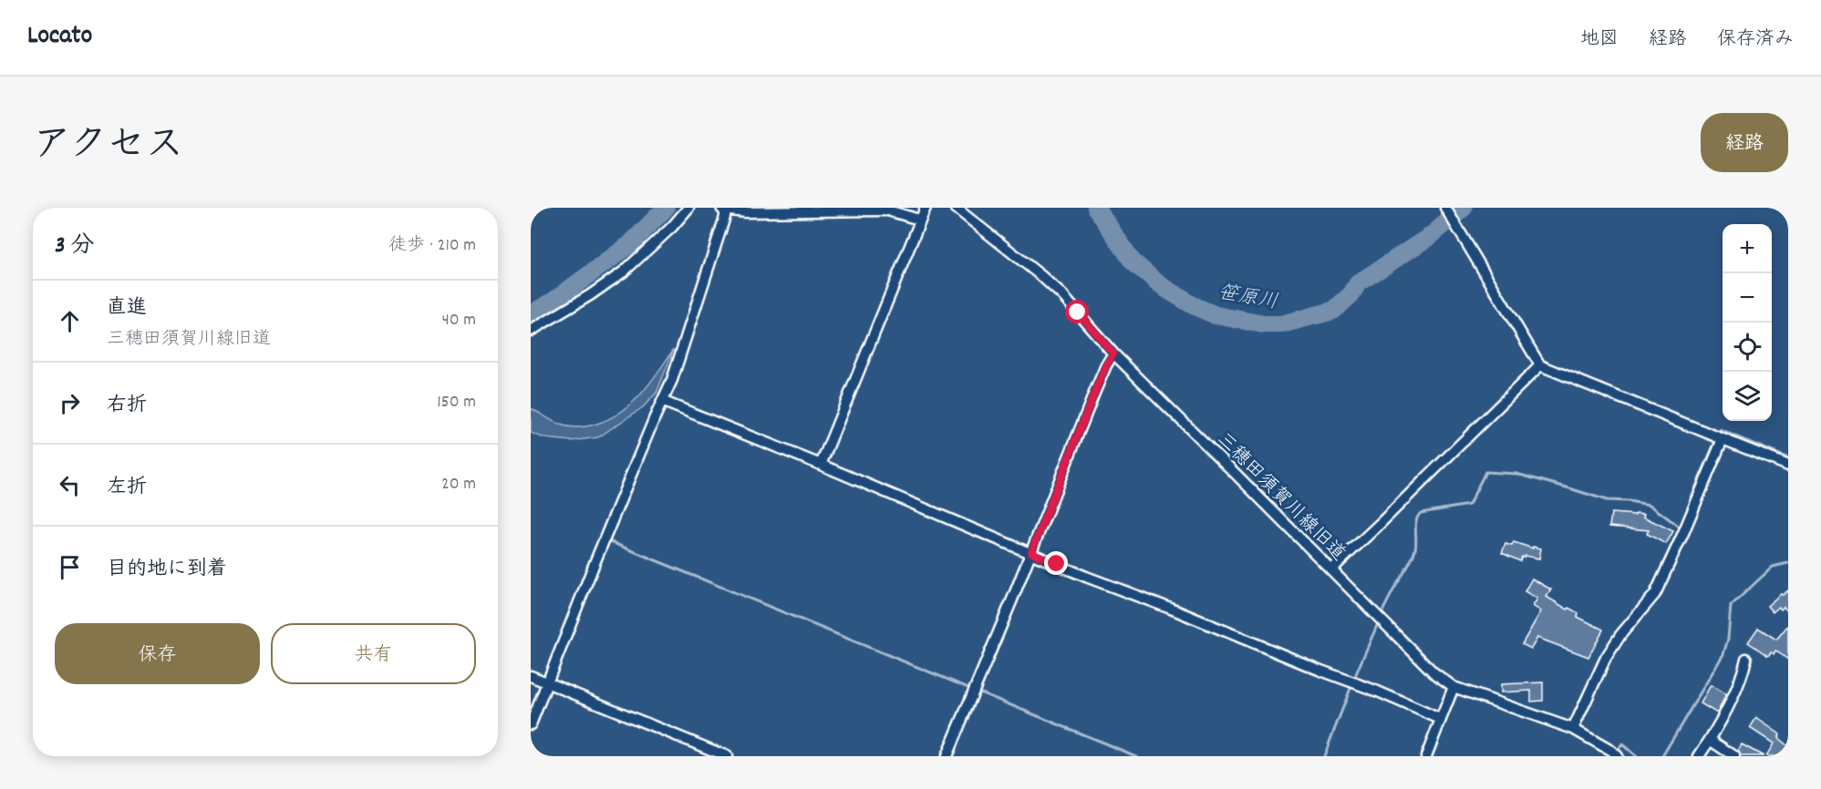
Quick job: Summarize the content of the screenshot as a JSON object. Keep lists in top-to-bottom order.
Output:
{
  "streets": {
    "street": ["三穂田須賀川線旧道"]
  },
  "water": ["笹原川"],
  "page": {
    "header": "Locato",
    "nav": ["地図", "経路", "保存済み"],
    "title": "アクセス",
    "buttons": [
      "経路",
      ["保存", "共有"]
    ],
    "heading": ["3 分", "徒歩 · 210 m"],
    "map_buttons": ["+", "−"],
    "list": [
      ["直進", "三穂田須賀川線旧道", "40 m"],
      ["右折", "150 m"],
      ["左折", "20 m"],
      "目的地に到着"
    ]
  }
}
